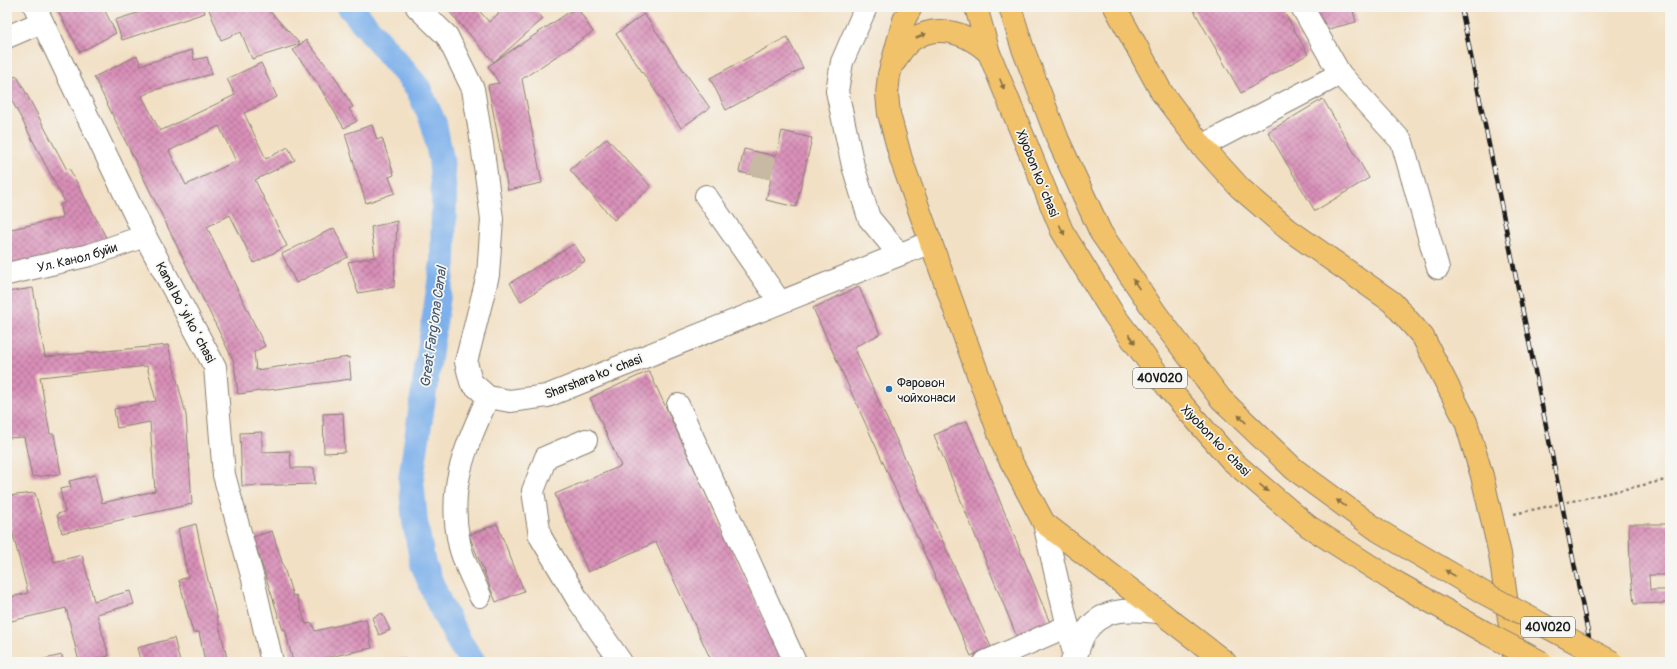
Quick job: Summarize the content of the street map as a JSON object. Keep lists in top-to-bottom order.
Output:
{
  "streets": {
    "main road": ["Xiyobon koʻchasi", "40V020"],
    "street": ["Ул. Канол буйи", "Kanal boʻyi koʻchasi", "Sharshara koʻchasi"]
  },
  "crossings": [
    ["Ул. Канол буйи", "Kanal boʻyi koʻchasi"]
  ],
  "water": ["Great Farg'ona Canal"],
  "places": ["Фаровон чойхонаси"]
}
